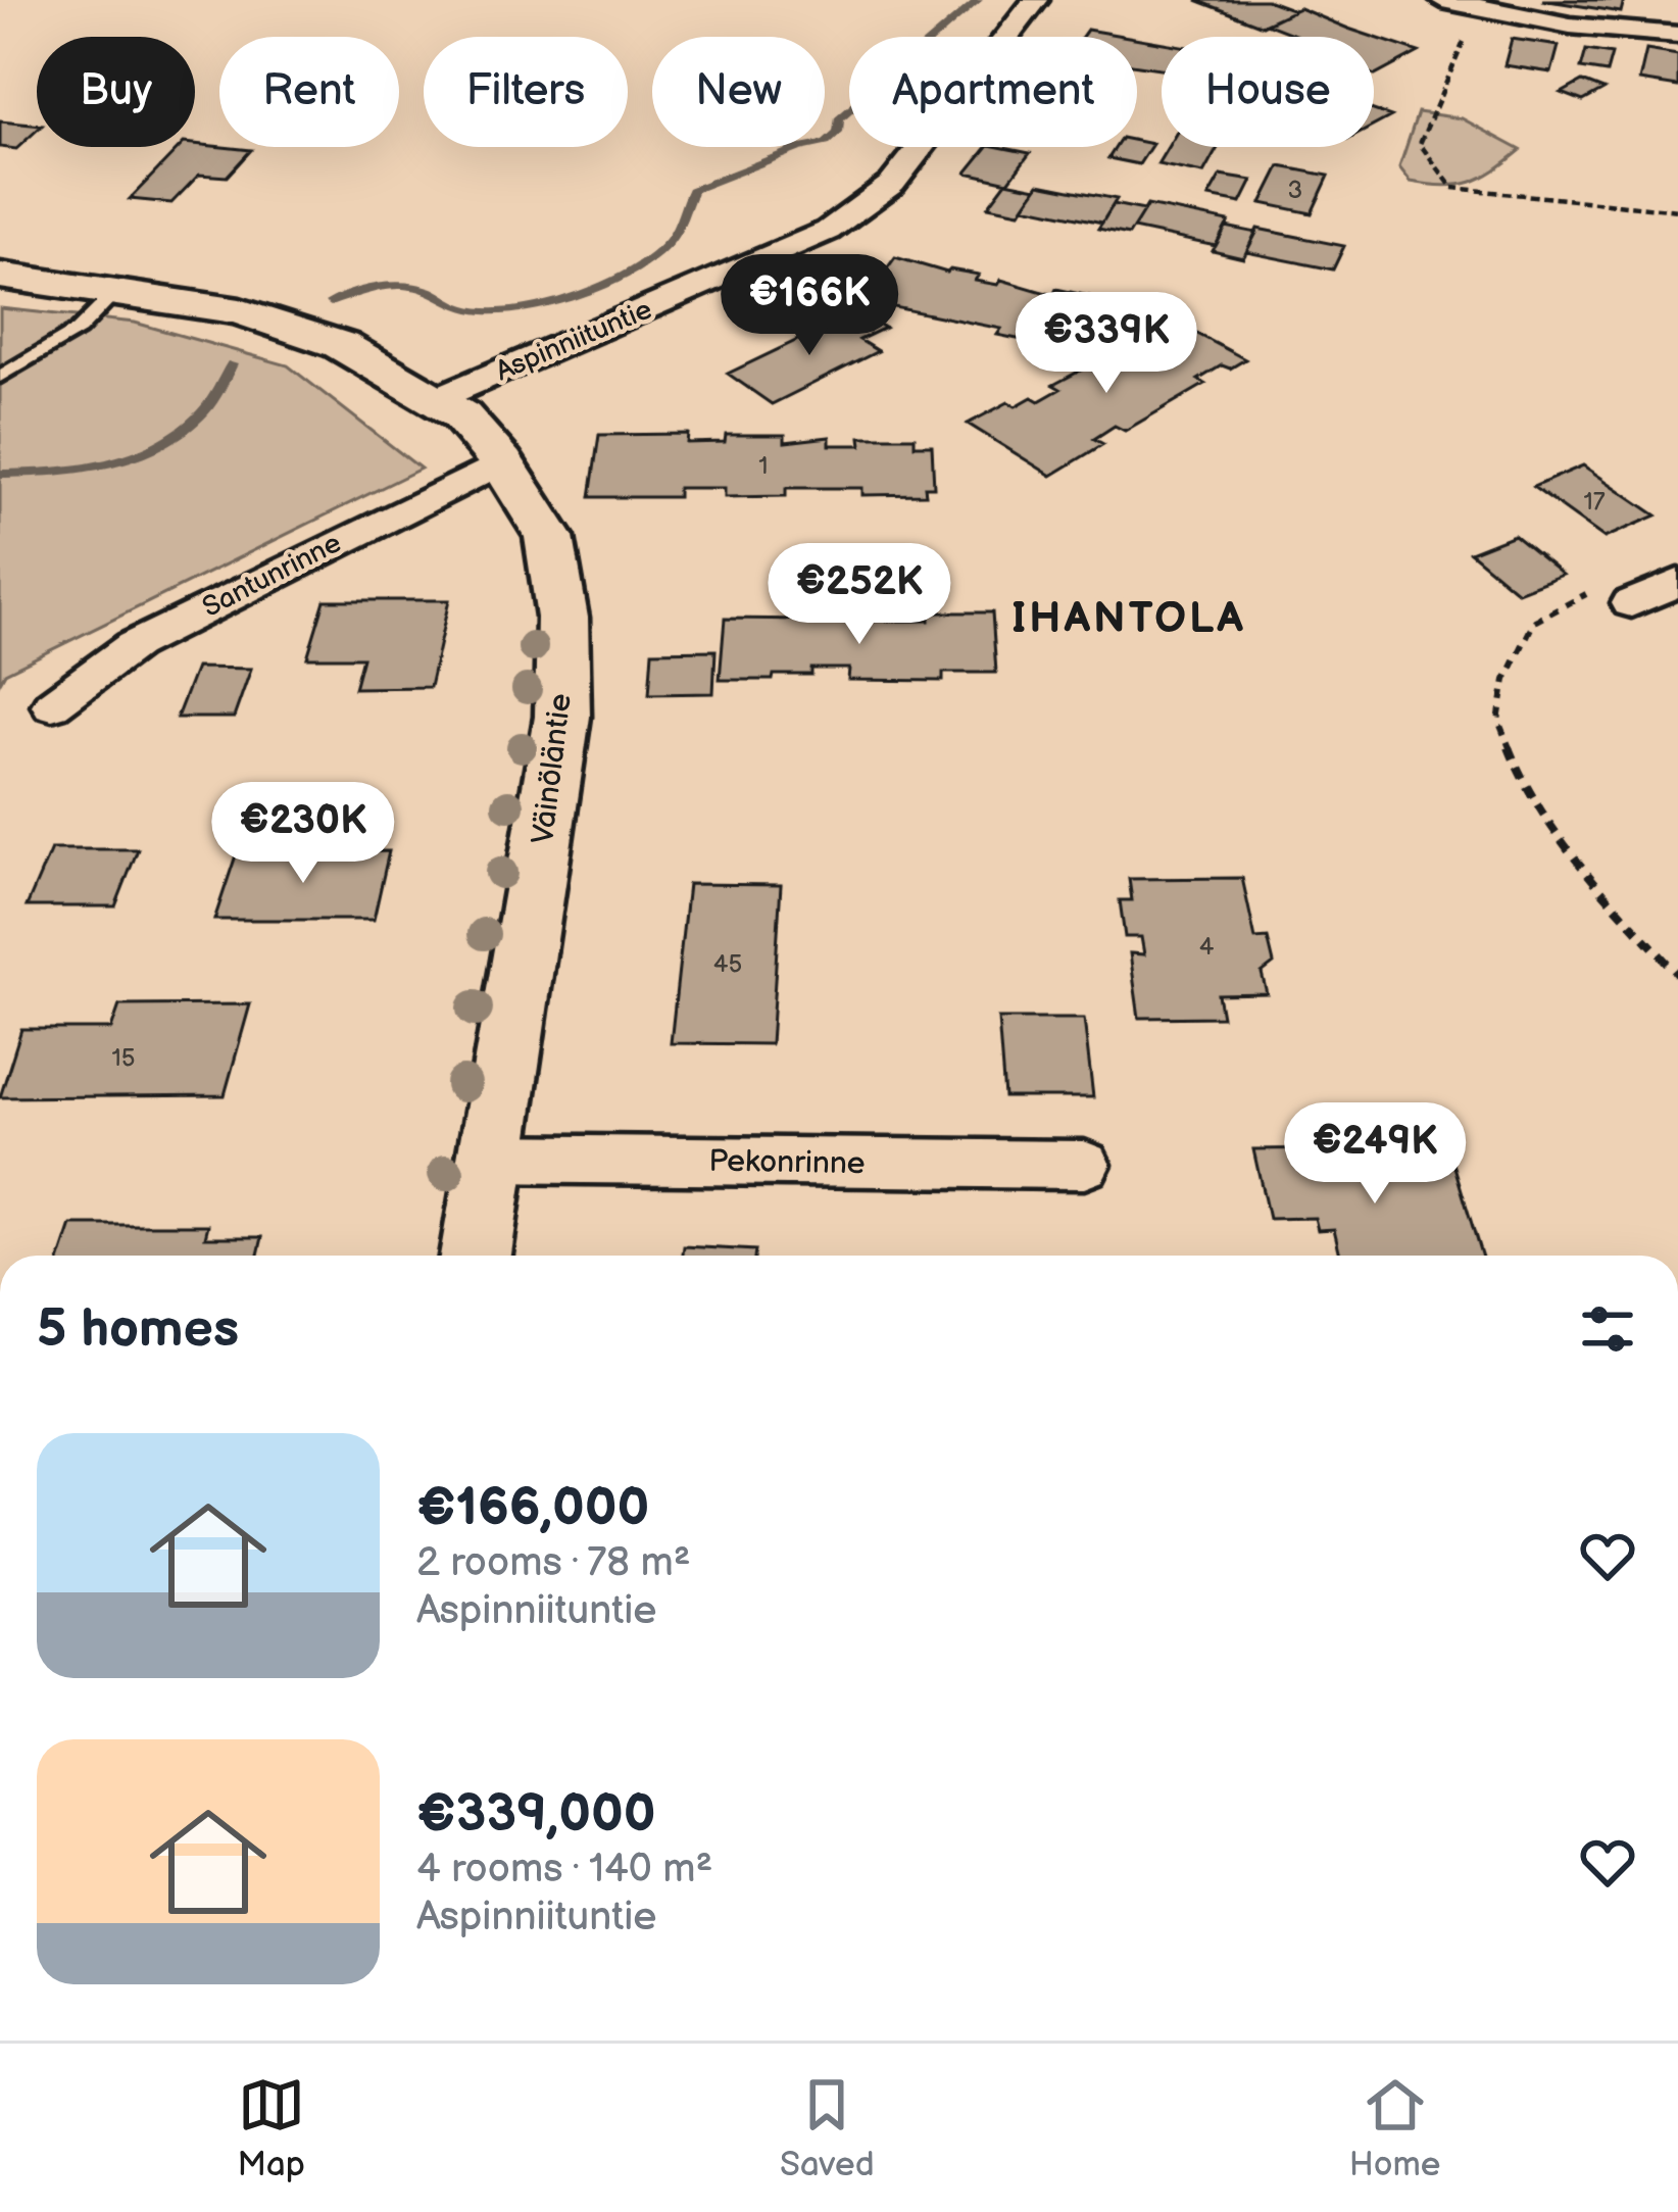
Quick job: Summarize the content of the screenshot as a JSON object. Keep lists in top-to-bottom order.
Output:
{
  "streets": {
    "street": [
      "Aspinniituntie",
      "Santunrinne",
      "Väinöläntie",
      "Pekonrinne"
    ]
  },
  "crossings": [
    ["Aspinniituntie", "Väinöläntie"],
    ["Santunrinne", "Väinöläntie"],
    ["Väinöläntie", "Pekonrinne"]
  ],
  "districts": ["IHANTOLA"],
  "house_numbers": [
    "3",
    "1",
    "17",
    "4",
    "45",
    "15"
  ],
  "page": {
    "chip": [
      "Buy",
      "Rent",
      "Filters",
      "New",
      "Apartment",
      "House"
    ],
    "price": [
      "€166K",
      "€339K",
      "€252K",
      "€230K",
      "€249K"
    ],
    "heading": "5 homes",
    "list": [
      {
        "name": "€166,000",
        "note": "2 rooms · 78 m² · Aspinniituntie"
      },
      {
        "name": "€339,000",
        "note": "4 rooms · 140 m² · Aspinniituntie"
      }
    ],
    "tabs": ["Map", "Saved", "Home"]
  }
}
